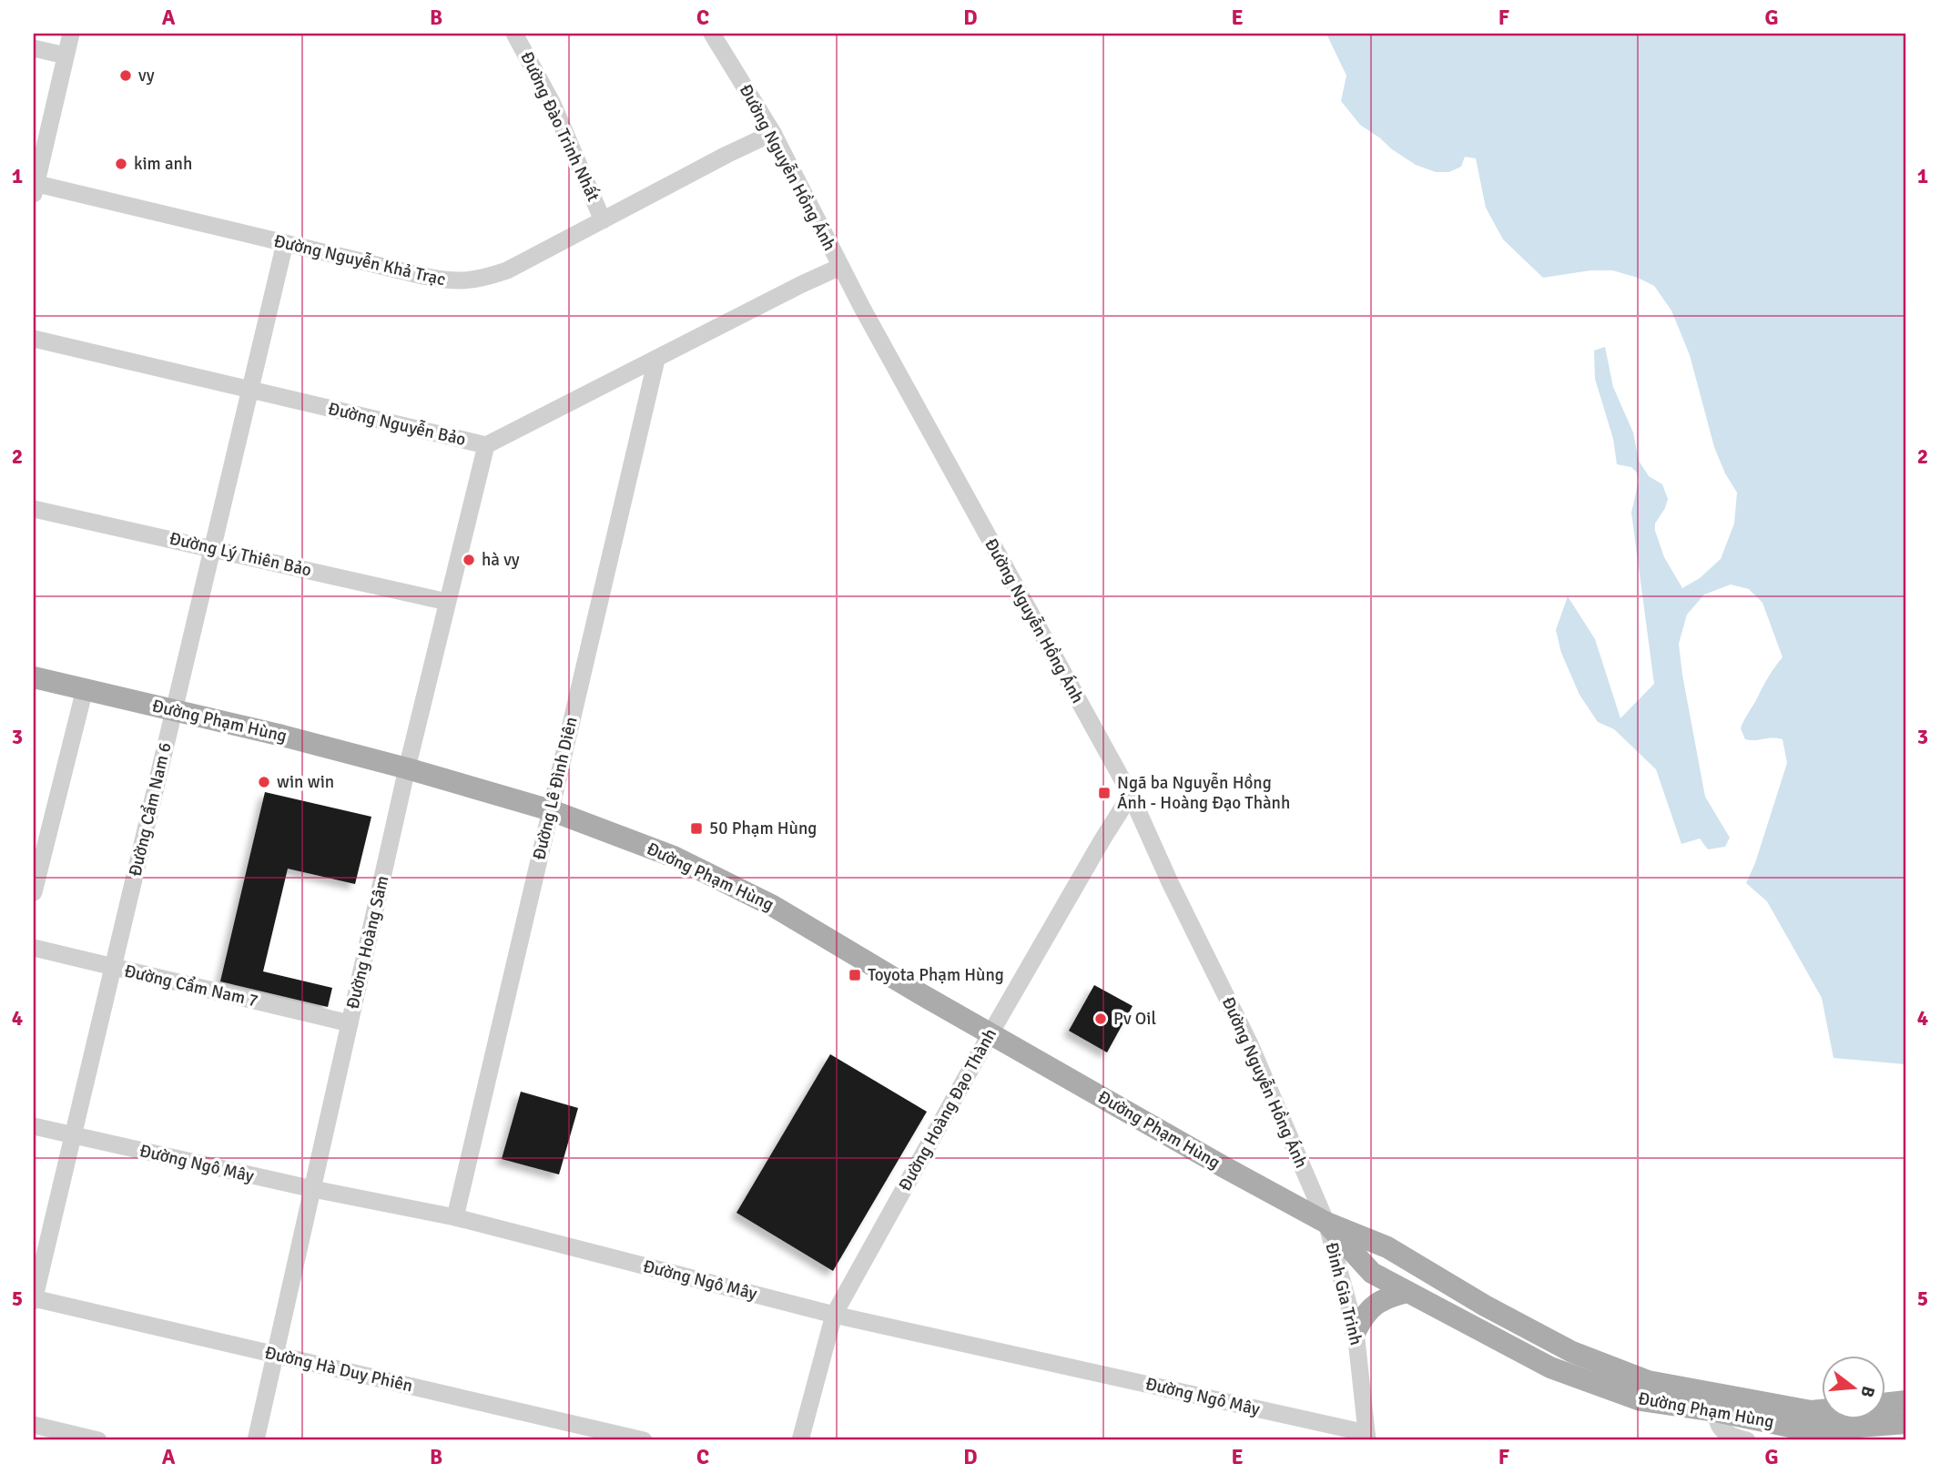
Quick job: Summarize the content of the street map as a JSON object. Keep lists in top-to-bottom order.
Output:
{
  "streets": {
    "main road": ["Đường Phạm Hùng"],
    "street": [
      "Đường Đào Trinh Nhất",
      "Đường Nguyễn Hồng Ánh",
      "Đường Nguyễn Khả Trạc",
      "Đường Nguyễn Bảo",
      "Đường Lý Thiên Bảo",
      "Đường Lê Đình Diên",
      "Đường Cẩm Nam 6",
      "Đường Hoàng Sâm",
      "Đường Cẩm Nam 7",
      "Đường Hoàng Đạo Thành",
      "Đường Ngô Mây",
      "Đinh Gia Trinh",
      "Đường Hà Duy Phiên"
    ]
  },
  "crossings": [
    ["Đường Đào Trinh Nhất", "Đường Nguyễn Khả Trạc"],
    ["Đường Nguyễn Hồng Ánh", "Đường Nguyễn Khả Trạc"],
    ["Đường Nguyễn Hồng Ánh", "Đường Nguyễn Bảo"],
    ["Đường Nguyễn Hồng Ánh", "Đường Phạm Hùng"],
    ["Đường Nguyễn Hồng Ánh", "Đường Hoàng Đạo Thành"],
    ["Đường Nguyễn Hồng Ánh", "Đinh Gia Trinh"],
    ["Đường Nguyễn Khả Trạc", "Đường Cẩm Nam 6"],
    ["Đường Nguyễn Bảo", "Đường Lê Đình Diên"],
    ["Đường Nguyễn Bảo", "Đường Cẩm Nam 6"],
    ["Đường Nguyễn Bảo", "Đường Hoàng Sâm"],
    ["Đường Lý Thiên Bảo", "Đường Cẩm Nam 6"],
    ["Đường Lý Thiên Bảo", "Đường Hoàng Sâm"],
    ["Đường Phạm Hùng", "Đường Lê Đình Diên"],
    ["Đường Phạm Hùng", "Đường Cẩm Nam 6"],
    ["Đường Phạm Hùng", "Đường Hoàng Sâm"],
    ["Đường Phạm Hùng", "Đường Hoàng Đạo Thành"],
    ["Đường Phạm Hùng", "Đinh Gia Trinh"],
    ["Đường Lê Đình Diên", "Đường Ngô Mây"],
    ["Đường Cẩm Nam 6", "Đường Cẩm Nam 7"],
    ["Đường Cẩm Nam 6", "Đường Ngô Mây"],
    ["Đường Cẩm Nam 6", "Đường Hà Duy Phiên"],
    ["Đường Hoàng Sâm", "Đường Cẩm Nam 7"],
    ["Đường Hoàng Sâm", "Đường Ngô Mây"],
    ["Đường Hoàng Sâm", "Đường Hà Duy Phiên"],
    ["Đường Hoàng Đạo Thành", "Đường Ngô Mây"],
    ["Đường Ngô Mây", "Đinh Gia Trinh"]
  ],
  "places": {
    "other": [
      "vy",
      "kim anh",
      "hà vy",
      "win win",
      "Pv Oil"
    ],
    "transit": ["Ngã ba Nguyễn Hồng Ánh - Hoàng Đạo Thành", "50 Phạm Hùng", "Toyota Phạm Hùng"]
  },
  "north": "right",
  "grid": {
    "columns": [
      "A",
      "B",
      "C",
      "D",
      "E",
      "F",
      "G"
    ],
    "rows": [
      "1",
      "2",
      "3",
      "4",
      "5"
    ]
  }
}
